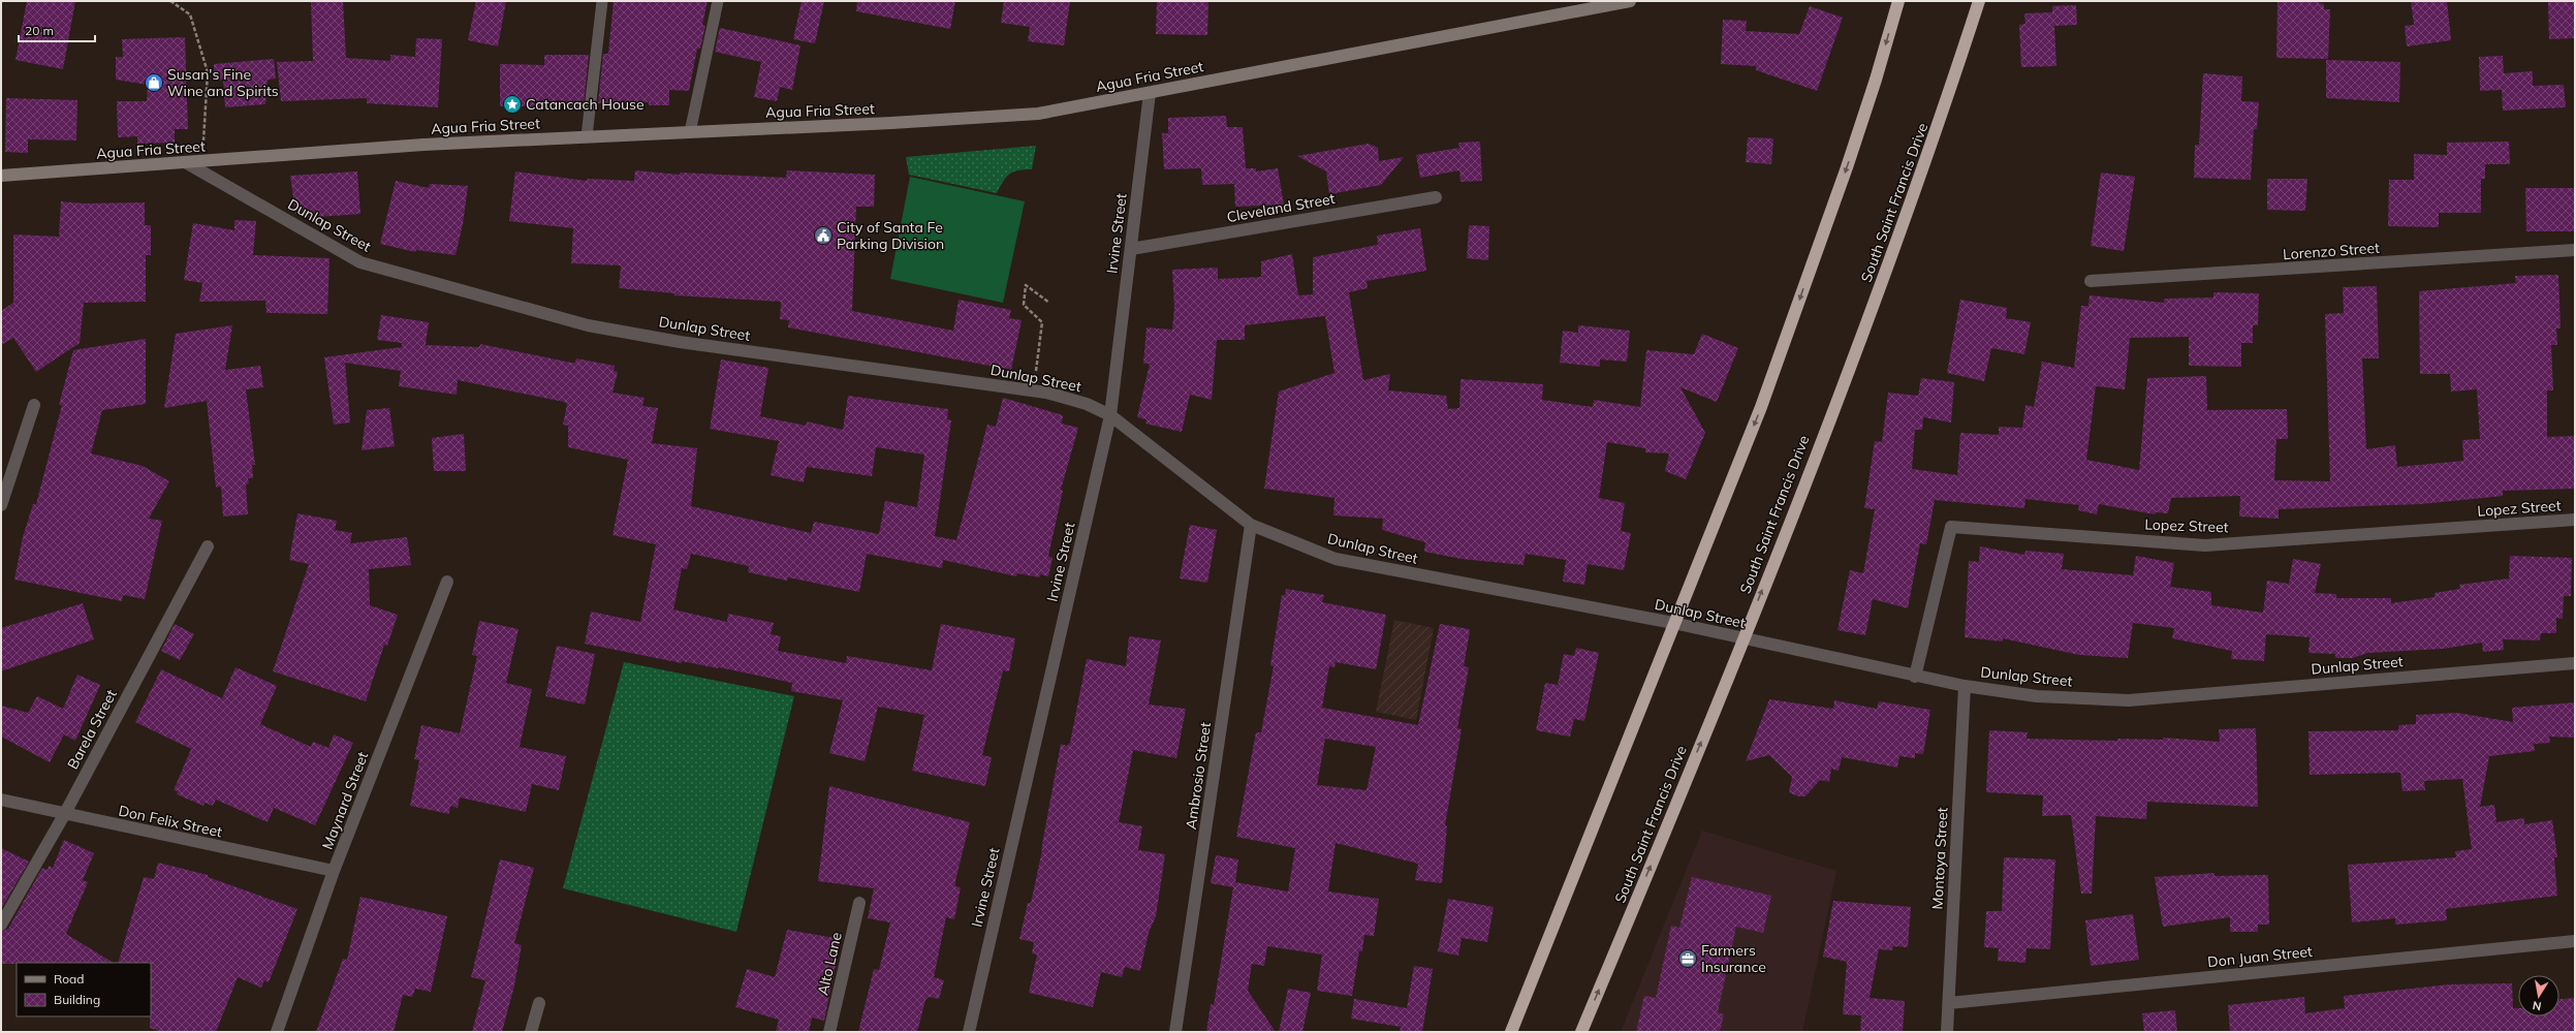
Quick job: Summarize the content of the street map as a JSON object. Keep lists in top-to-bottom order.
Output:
{
  "streets": {
    "highway": ["South Saint Francis Drive"],
    "street": [
      "Agua Fria Street",
      "Cleveland Street",
      "Dunlap Street",
      "Irvine Street",
      "Lorenzo Street",
      "Lopez Street",
      "Barela Street",
      "Ambrosio Street",
      "Maynard Street",
      "Don Felix Street",
      "Montoya Street",
      "Don Juan Street",
      "Alto Lane"
    ]
  },
  "crossings": [
    ["Agua Fria Street", "Dunlap Street"],
    ["Agua Fria Street", "Irvine Street"],
    ["South Saint Francis Drive", "Dunlap Street"],
    ["Cleveland Street", "Irvine Street"],
    ["Dunlap Street", "Irvine Street"],
    ["Dunlap Street", "Lopez Street"],
    ["Dunlap Street", "Ambrosio Street"],
    ["Dunlap Street", "Montoya Street"],
    ["Barela Street", "Don Felix Street"],
    ["Maynard Street", "Don Felix Street"],
    ["Montoya Street", "Don Juan Street"]
  ],
  "places": {
    "shop": ["Susan's Fine Wine and Spirits"],
    "place": ["Catancach House"],
    "public building": ["City of Santa Fe Parking Division"],
    "office": ["Farmers Insurance"]
  },
  "legend": ["Road", "Building"],
  "scale_bar": "20 m",
  "north": "bottom"
}
